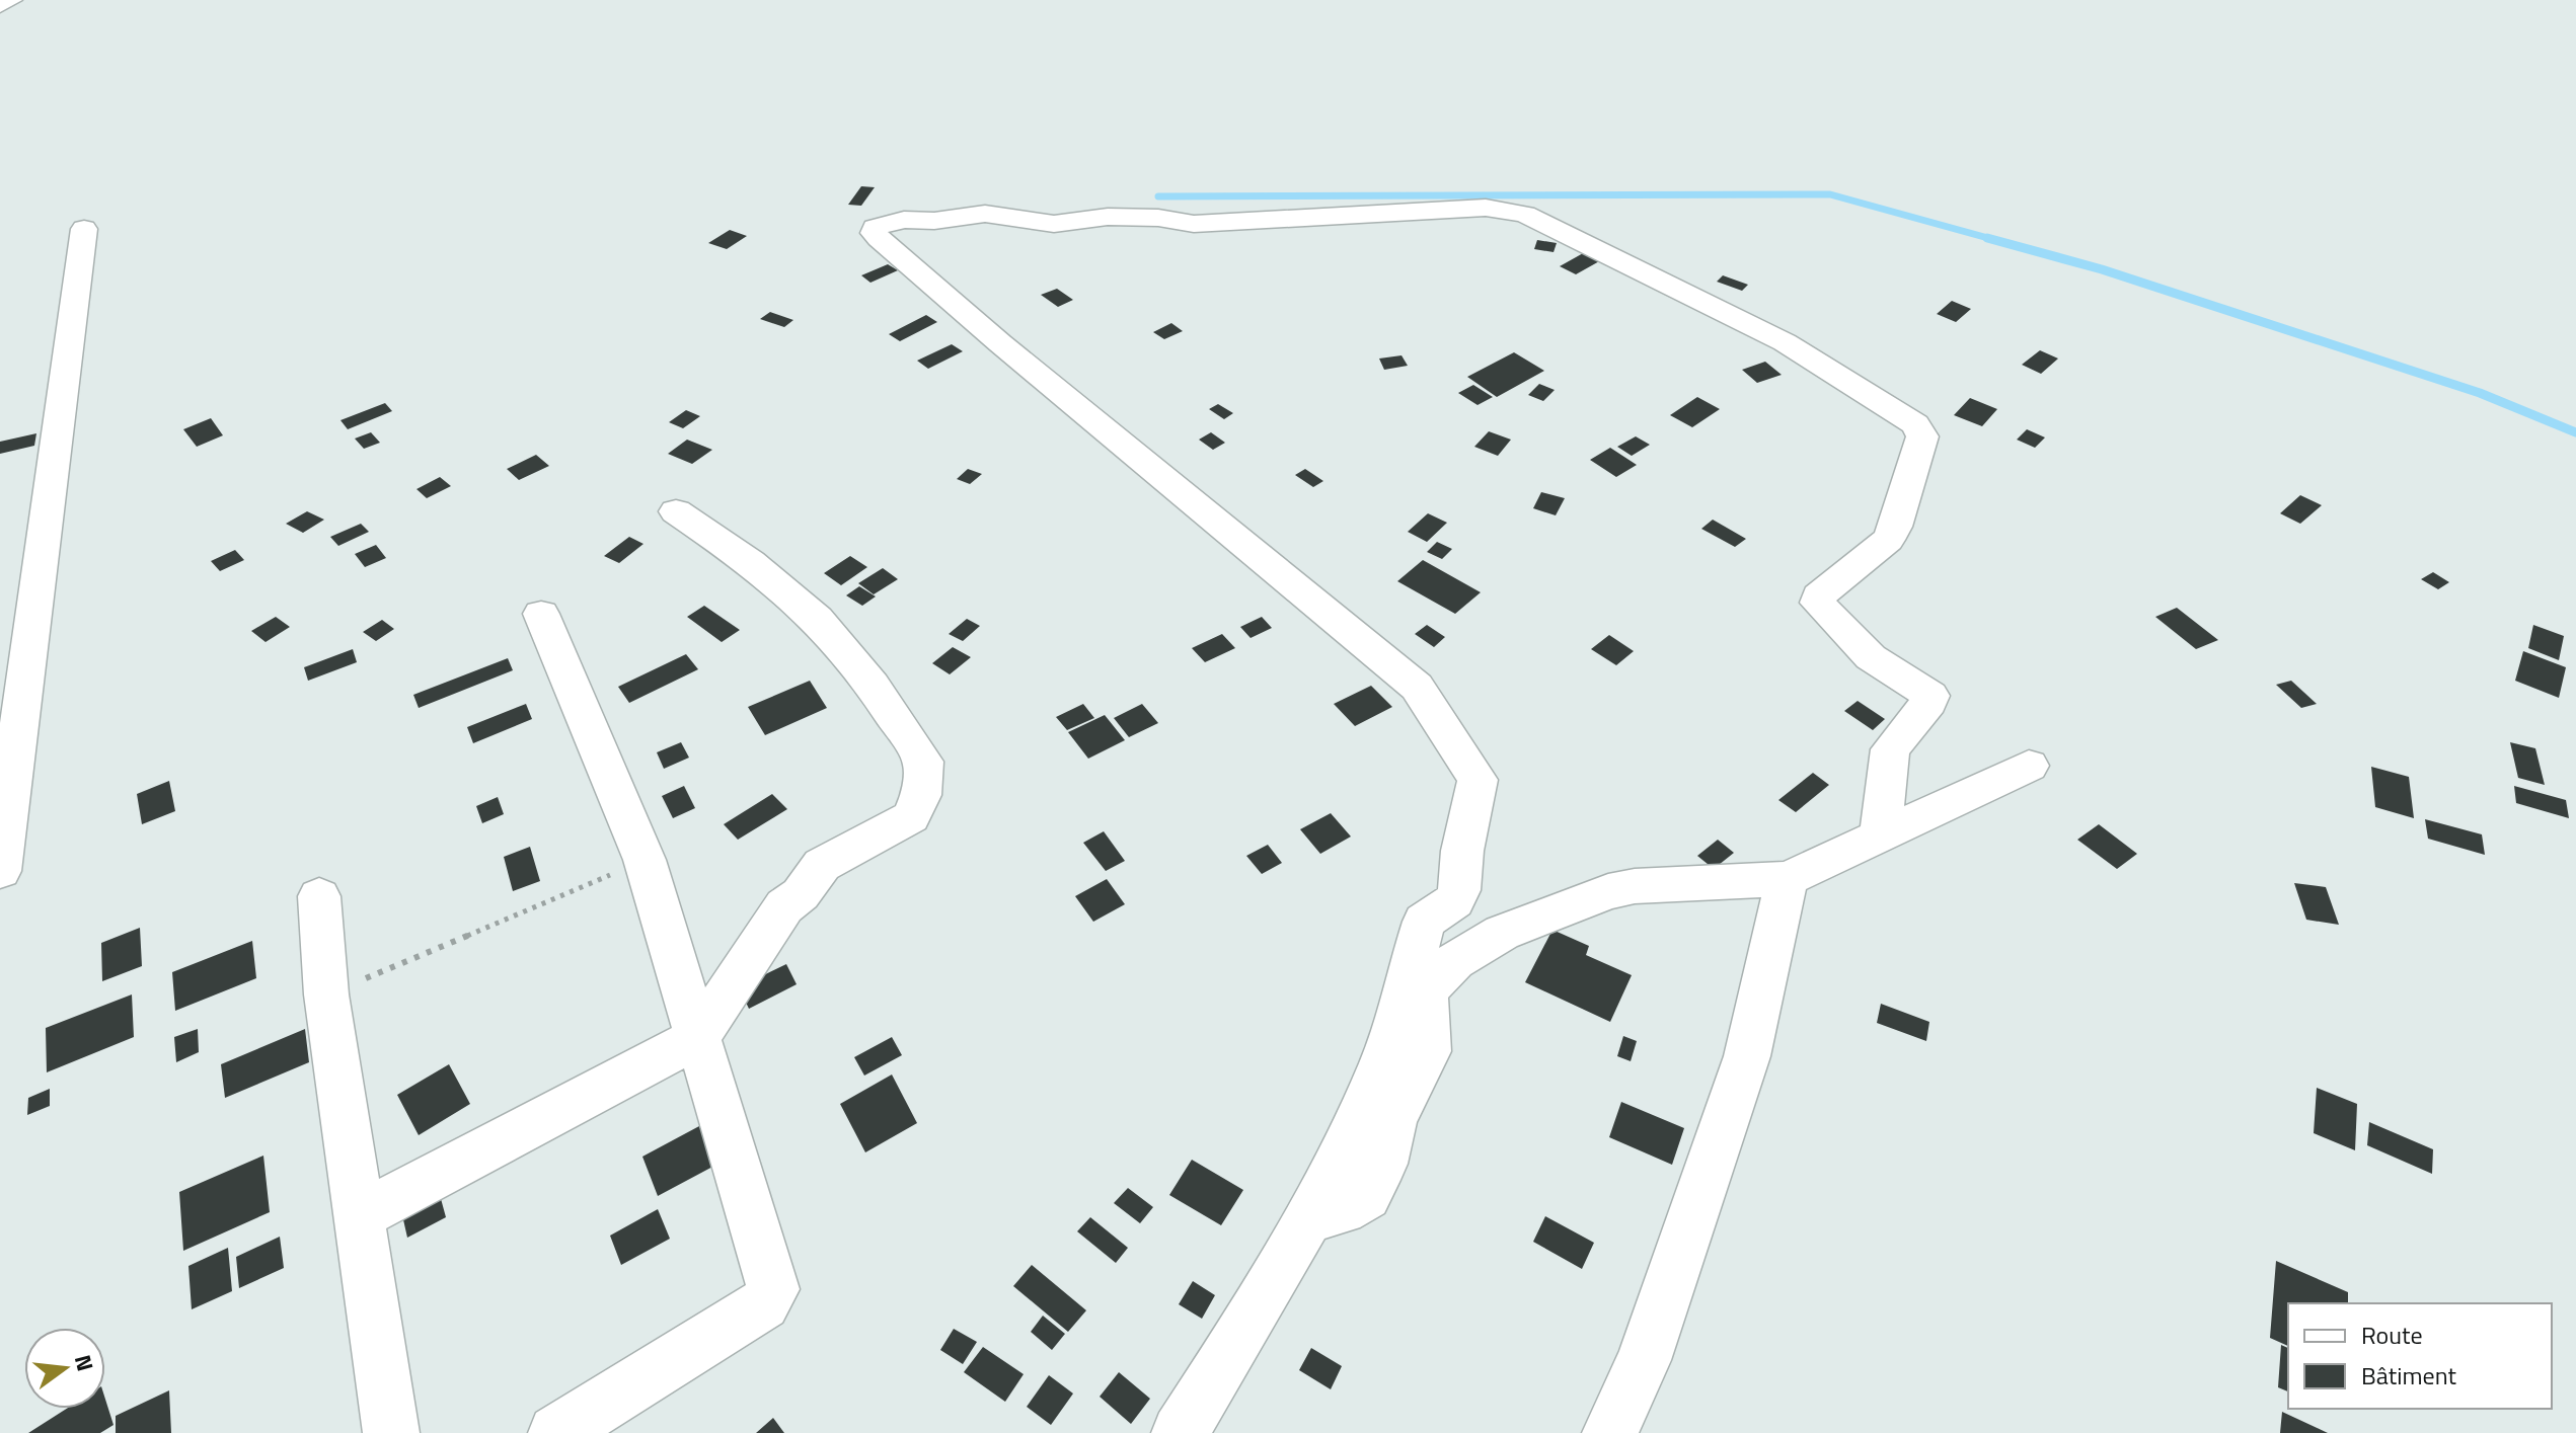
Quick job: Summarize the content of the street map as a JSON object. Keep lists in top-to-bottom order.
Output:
{
  "legend": ["Route", "Bâtiment"],
  "north": "right"
}
